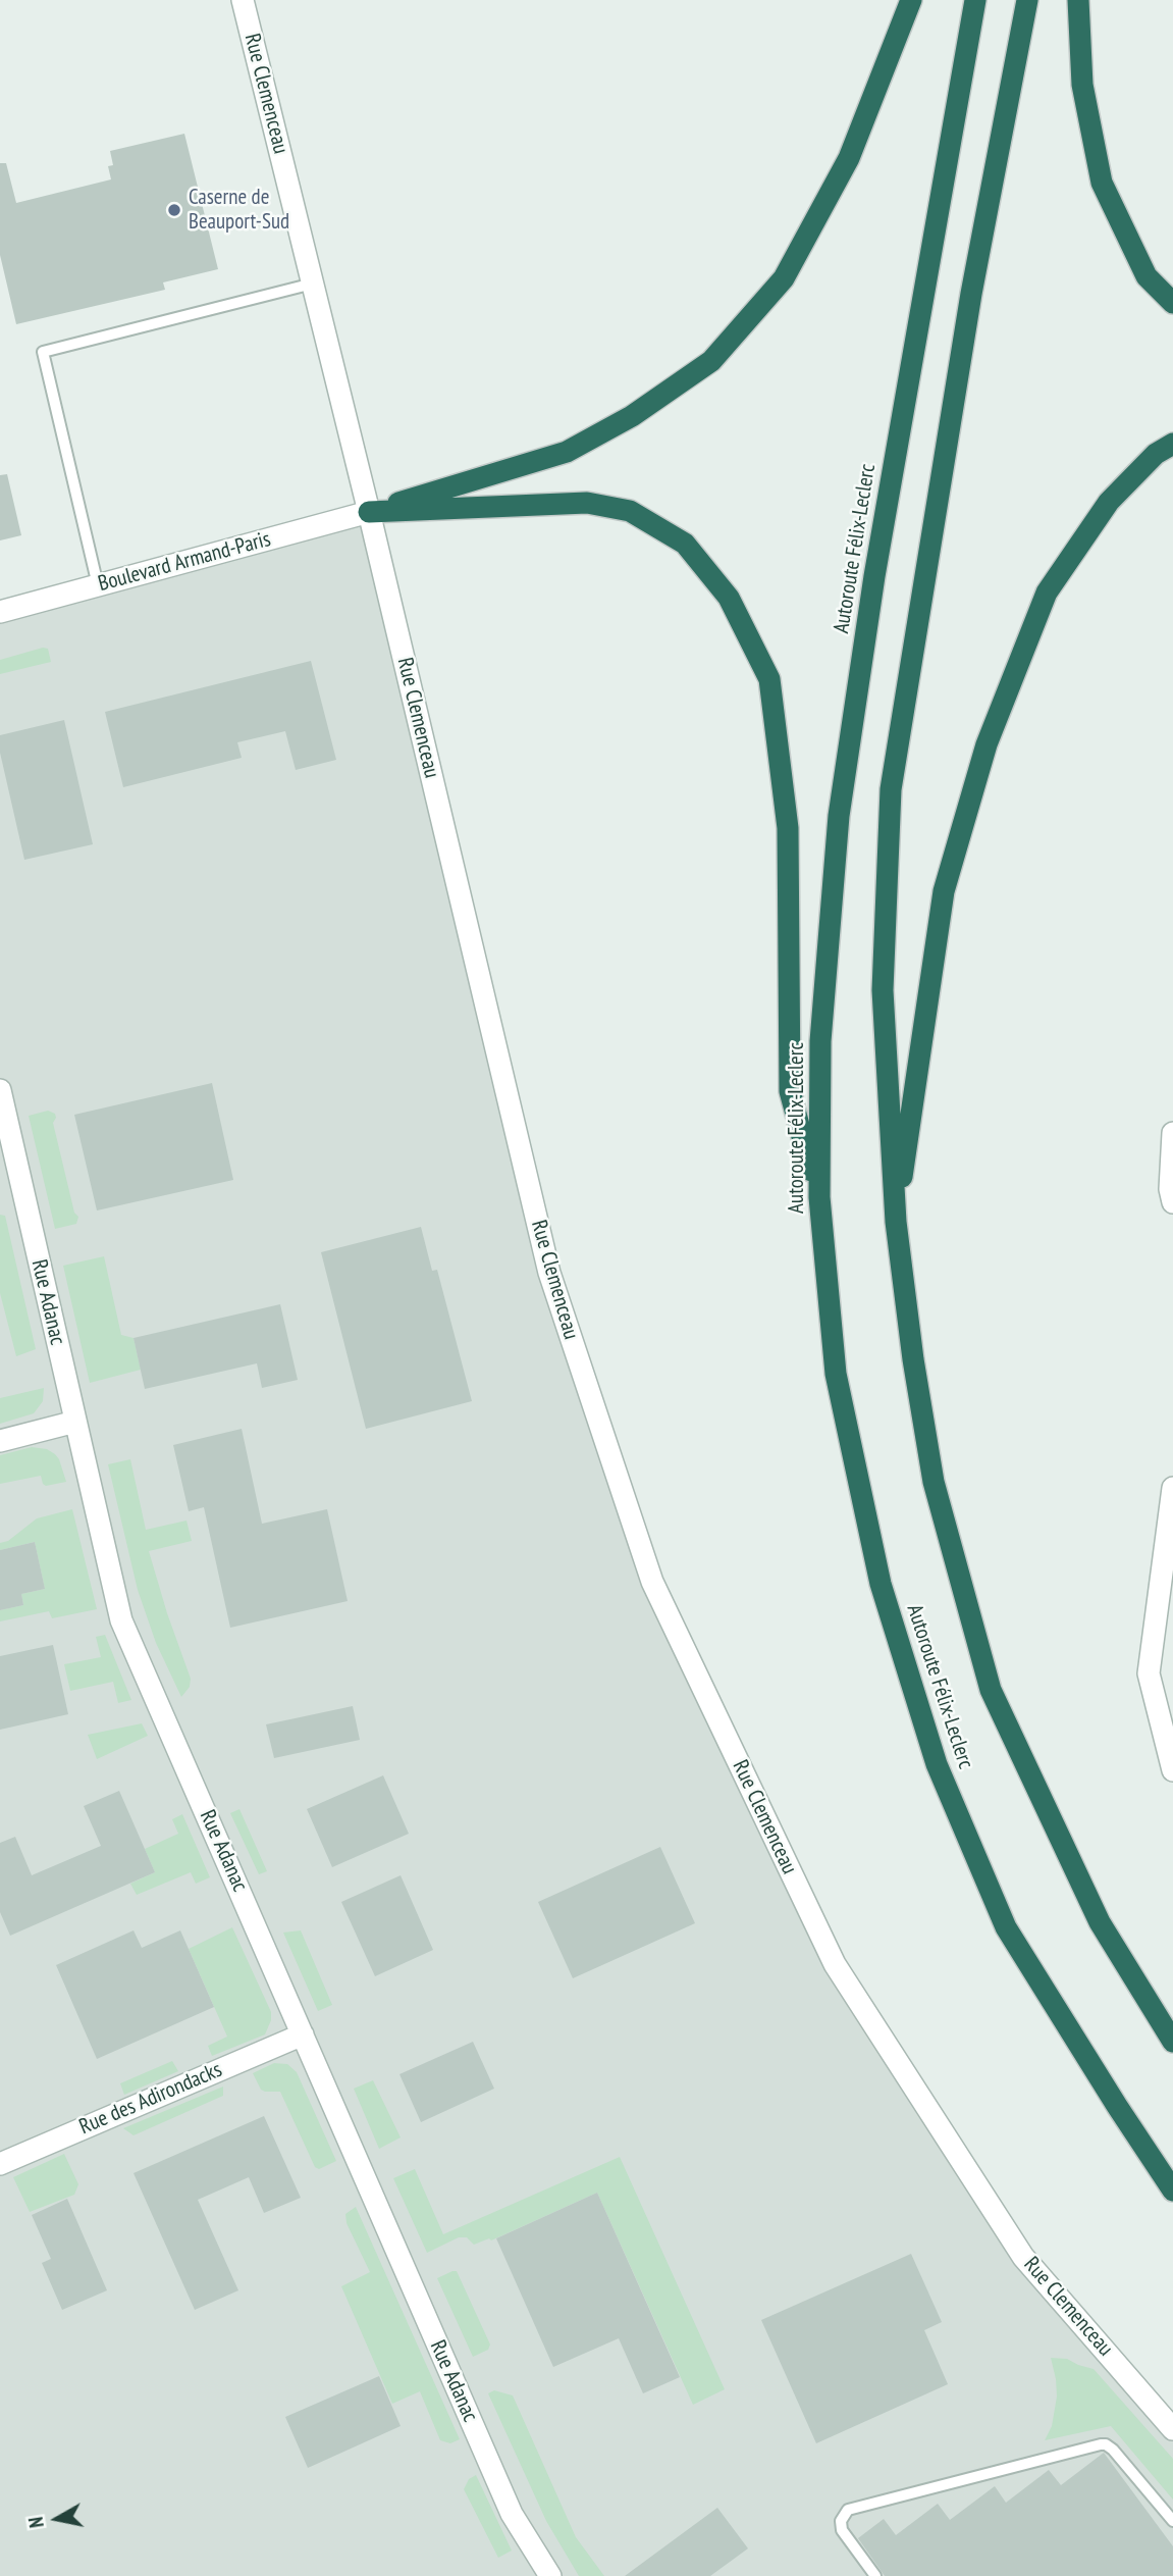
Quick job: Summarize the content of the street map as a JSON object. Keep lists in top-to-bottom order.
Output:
{
  "streets": {
    "highway": ["Autoroute Félix-Leclerc"],
    "street": [
      "Rue Clemenceau",
      "Boulevard Armand-Paris",
      "Rue Adanac",
      "Rue des Adirondacks"
    ]
  },
  "crossings": [
    ["Rue Clemenceau", "Boulevard Armand-Paris"],
    ["Rue Adanac", "Rue des Adirondacks"]
  ],
  "places": ["Caserne de Beauport-Sud"],
  "north": "left"
}
